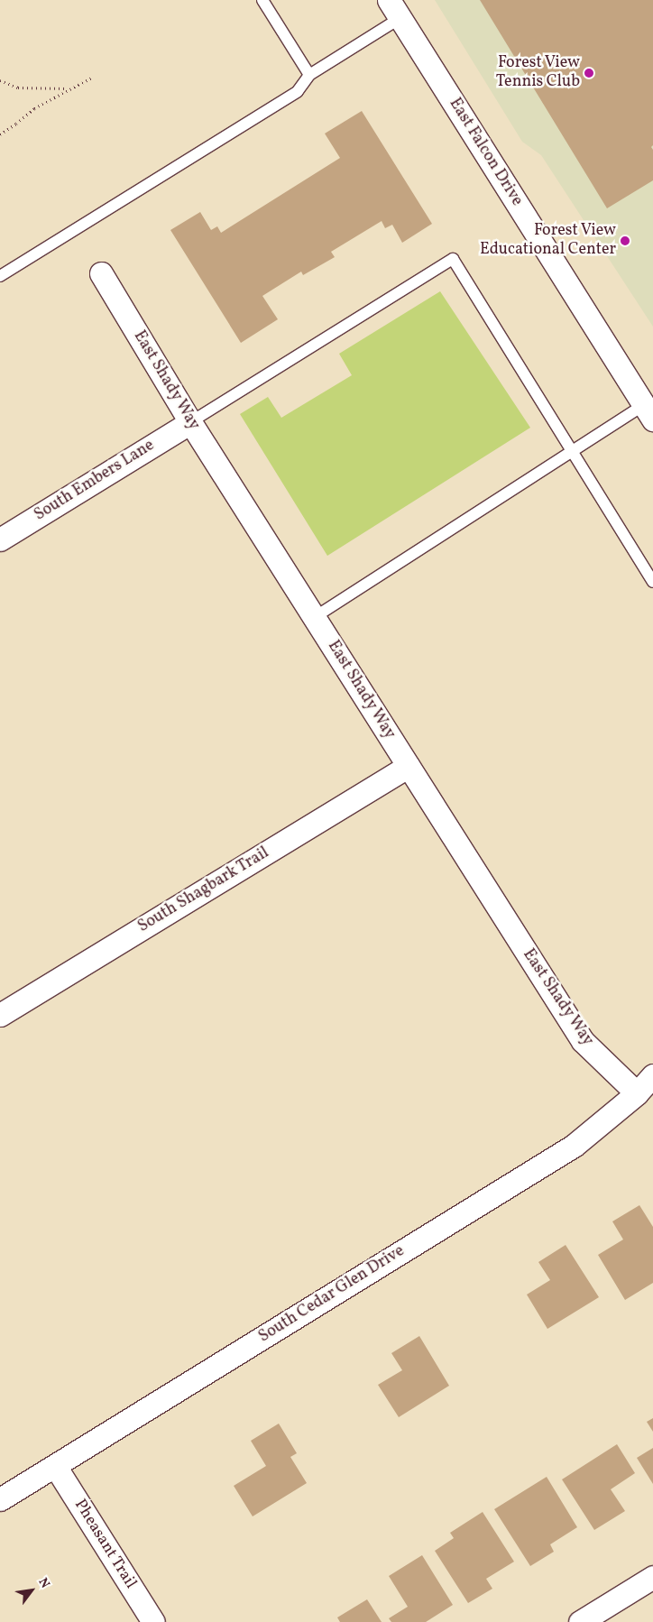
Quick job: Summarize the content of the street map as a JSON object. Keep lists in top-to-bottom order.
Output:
{
  "streets": {
    "street": [
      "East Falcon Drive",
      "East Shady Way",
      "South Embers Lane",
      "South Shagbark Trail",
      "South Cedar Glen Drive",
      "Pheasant Trail"
    ]
  },
  "crossings": [
    ["East Shady Way", "South Embers Lane"],
    ["East Shady Way", "South Shagbark Trail"],
    ["East Shady Way", "South Cedar Glen Drive"],
    ["South Cedar Glen Drive", "Pheasant Trail"]
  ],
  "places": ["Forest View Tennis Club", "Forest View Educational Center"],
  "north": "top right"
}
